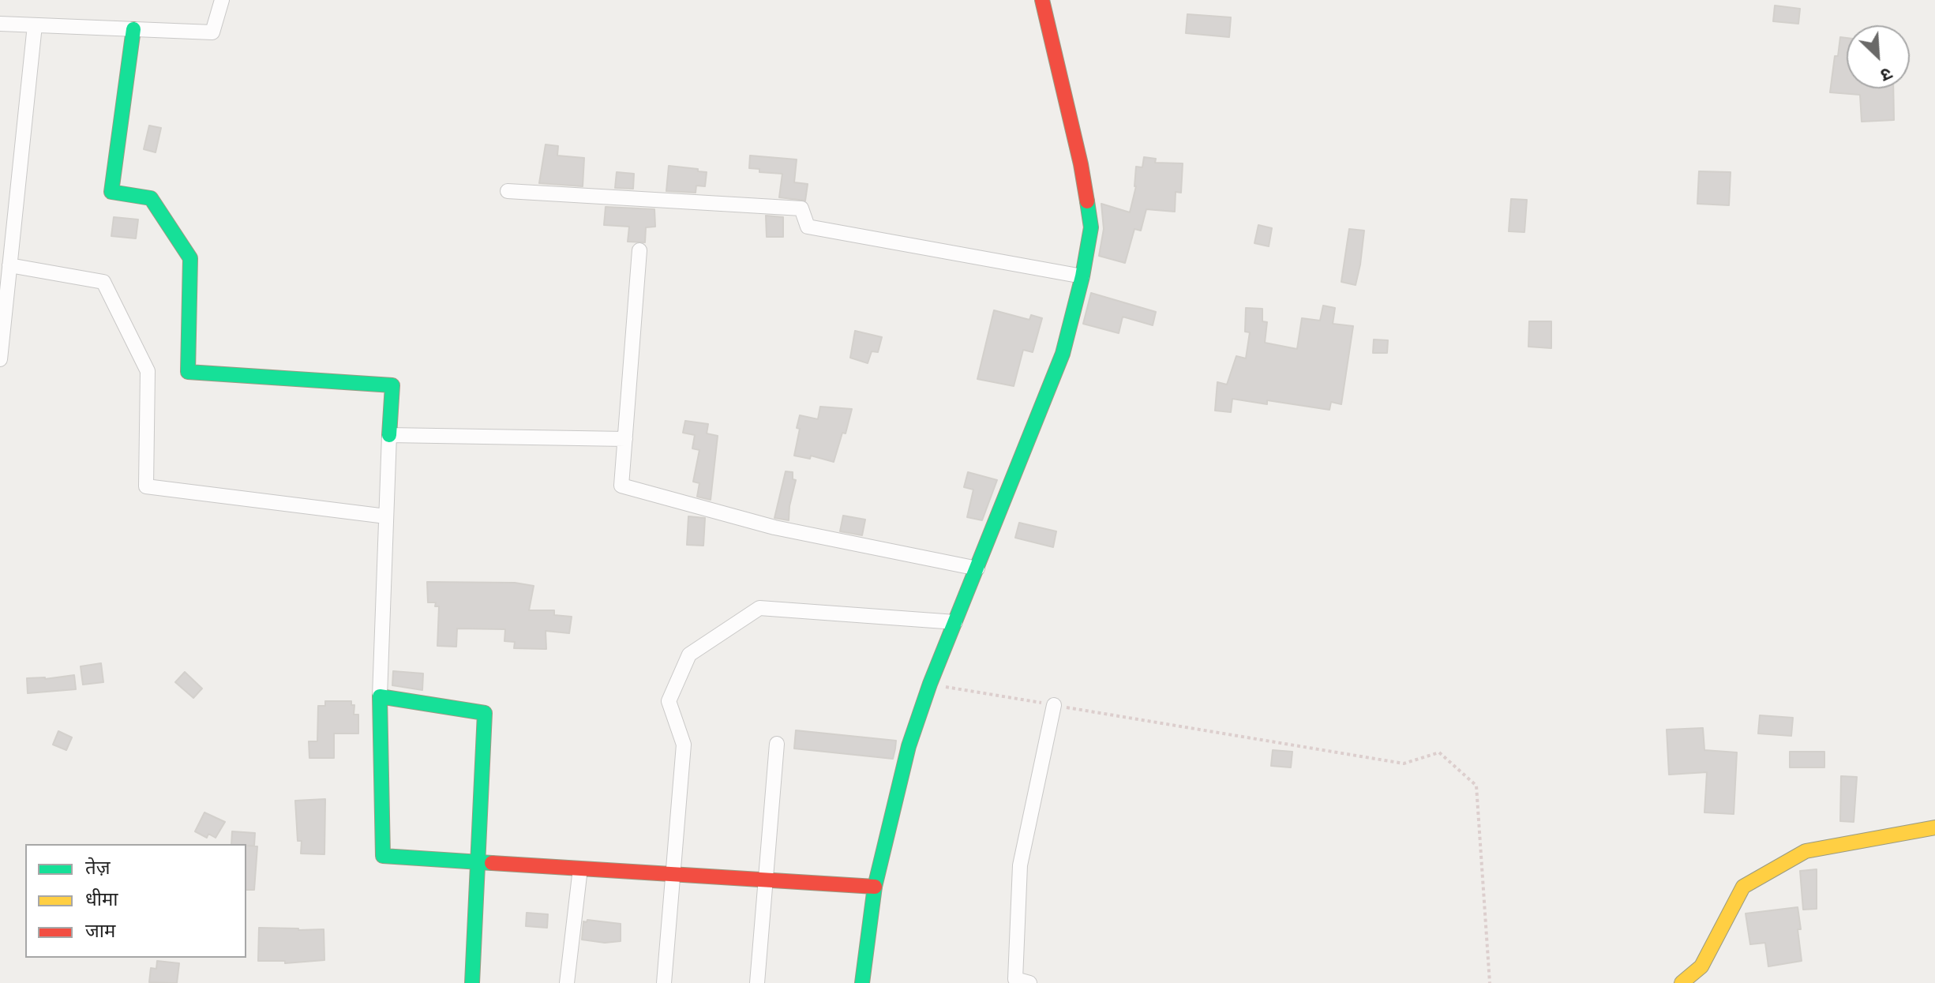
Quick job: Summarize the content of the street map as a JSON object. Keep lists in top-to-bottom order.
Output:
{
  "legend": ["तेज़", "धीमा", "जाम"],
  "north": "bottom right"
}
